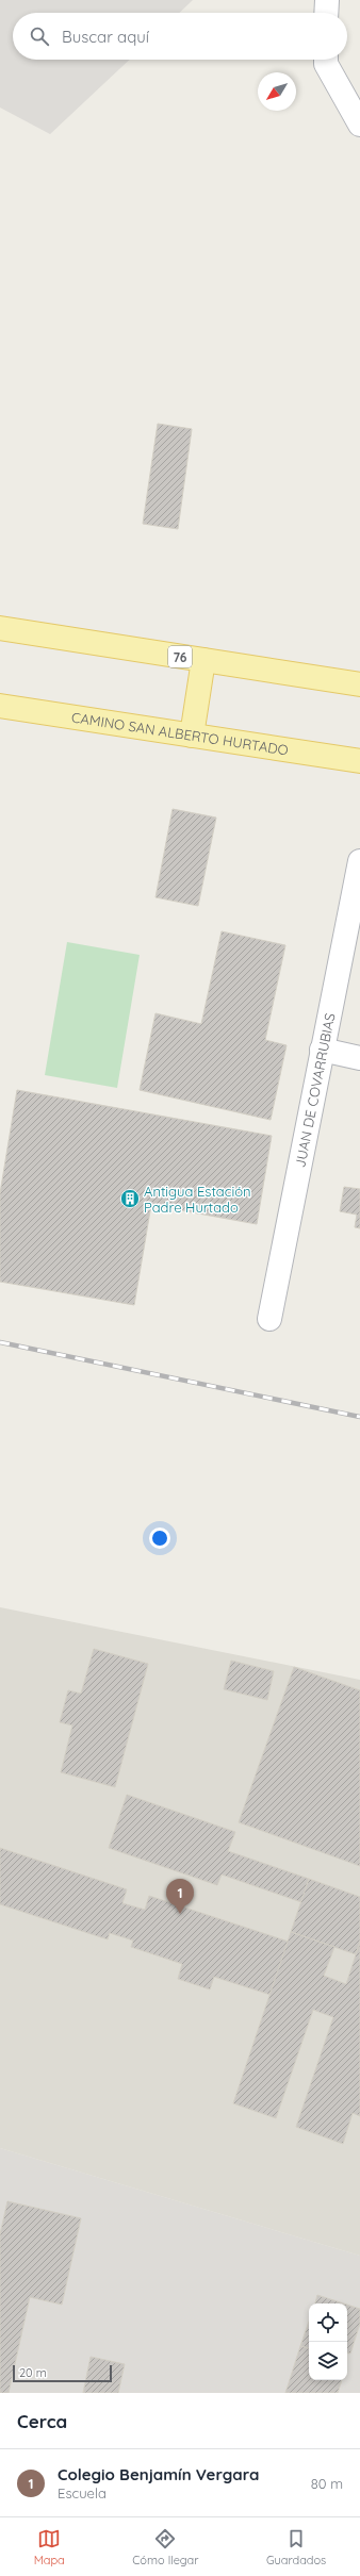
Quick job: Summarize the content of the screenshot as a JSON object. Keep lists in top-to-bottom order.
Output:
{
  "streets": {
    "main road": ["76", "CAMINO SAN ALBERTO HURTADO"],
    "street": ["JUAN DE COVARRUBIAS"]
  },
  "places": {
    "building": ["Antigua Estación Padre Hurtado"]
  },
  "scale_bar": "20 m",
  "north": "bottom left",
  "page": {
    "search": "Buscar aquí",
    "pins": "1",
    "scale": "20 m",
    "heading": "Cerca",
    "list": [
      {
        "mark": "1",
        "name": "Colegio Benjamín Vergara",
        "note": "Escuela",
        "value": "80 m"
      }
    ],
    "nav": ["Mapa", "Cómo llegar", "Guardados"]
  }
}
